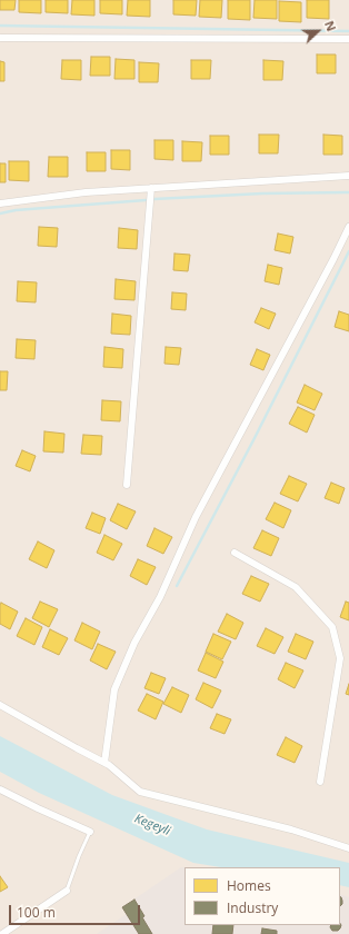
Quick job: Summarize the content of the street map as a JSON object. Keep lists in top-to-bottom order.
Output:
{
  "water": ["Kegeyli"],
  "legend": ["Homes", "Industry"],
  "scale_bar": "100 m",
  "north": "right"
}
